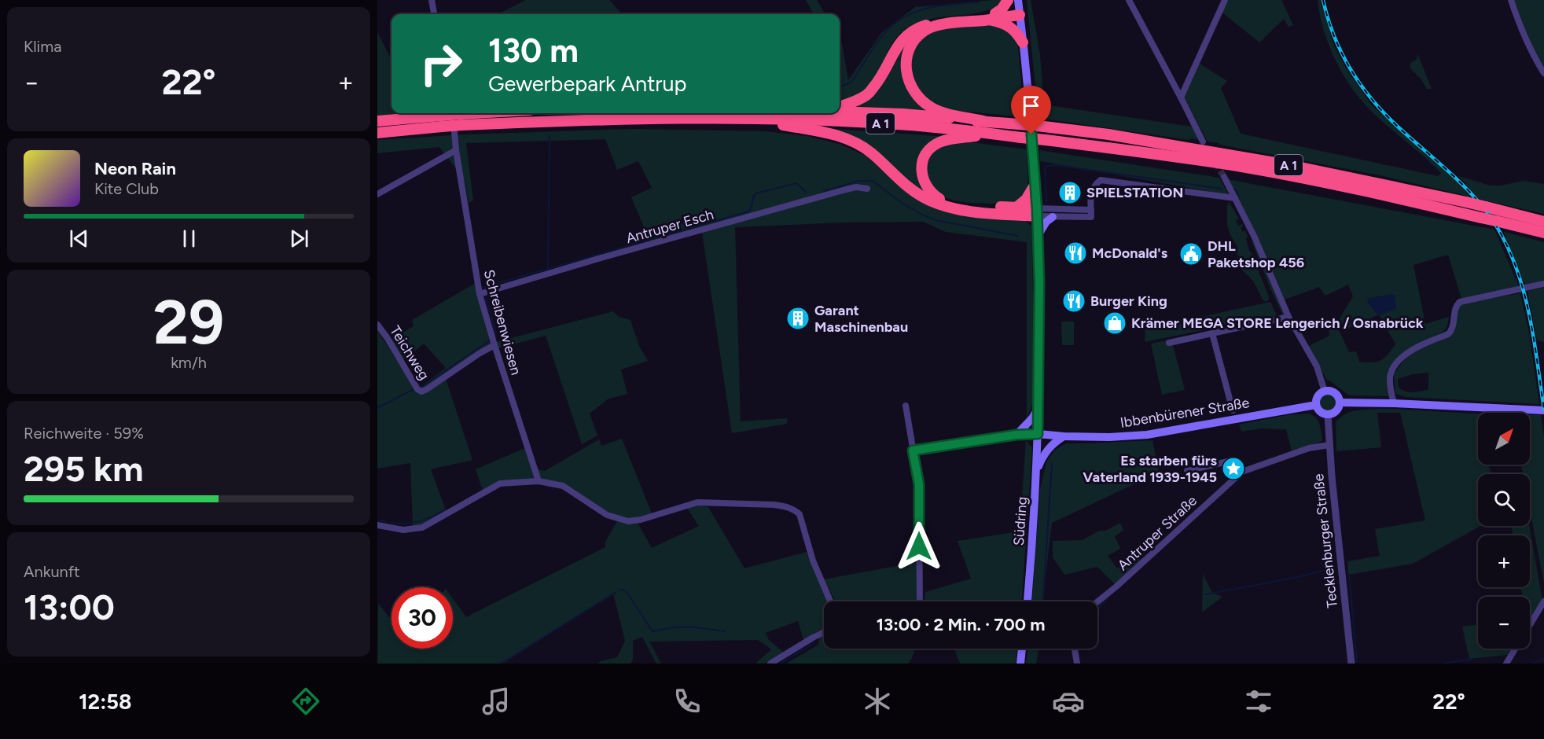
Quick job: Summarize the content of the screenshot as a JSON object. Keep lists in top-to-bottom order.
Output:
{
  "streets": {
    "highway": ["A 1"],
    "main road": ["Ibbenbürener Straße", "Südring"],
    "street": [
      "Antruper Esch",
      "Schreibenwiesen",
      "Teichweg",
      "Antruper Straße",
      "Tecklenburger Straße"
    ]
  },
  "crossings": [
    ["A 1", "Schreibenwiesen"],
    ["Antruper Esch", "Schreibenwiesen"],
    ["Schreibenwiesen", "Teichweg"],
    ["Ibbenbürener Straße", "Südring"],
    ["Ibbenbürener Straße", "Tecklenburger Straße"],
    ["Antruper Straße", "Tecklenburger Straße"]
  ],
  "places": {
    "building": ["SPIELSTATION", "Garant Maschinenbau"],
    "restaurant": ["McDonald's", "Burger King"],
    "public building": ["DHL Paketshop 456"],
    "shop": ["Krämer MEGA STORE Lengerich / Osnabrück"],
    "place": ["Es starben fürs Vaterland 1939-1945"]
  },
  "north": "top right",
  "page": {
    "tile": [
      "Klima",
      ["29", "km/h"],
      ["Reichweite · 59%", "295 km"],
      ["Ankunft", "13:00"]
    ],
    "turn": ["130 m", "Gewerbepark Antrup"],
    "heat": ["−", "22°", "+"],
    "song": ["Neon Rain", "Kite Club"],
    "map_buttons": ["+", "−"],
    "limit": "30",
    "trip": "13:00 · 2 Min. · 700 m",
    "tabs": ["12:58", "22°"]
  }
}
